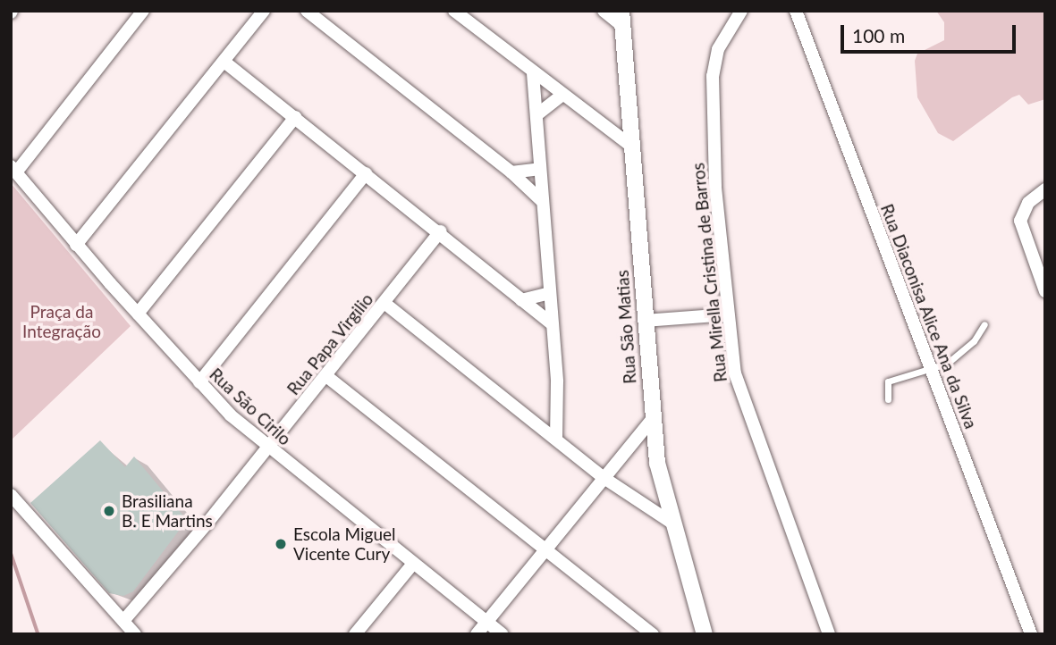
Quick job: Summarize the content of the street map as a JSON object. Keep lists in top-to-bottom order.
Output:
{
  "streets": {
    "street": [
      "Rua Mirella Cristina de Barros",
      "Rua Diaconisa Alice Ana da Silva",
      "Rua São Matias",
      "Rua Papa Virgilio",
      "Rua São Cirilo"
    ]
  },
  "crossings": [
    ["Rua Papa Virgilio", "Rua São Cirilo"]
  ],
  "parks": ["Praça da Integração"],
  "places": ["Brasiliana B. E Martins", "Escola Miguel Vicente Cury"],
  "scale_bar": "100 m"
}
